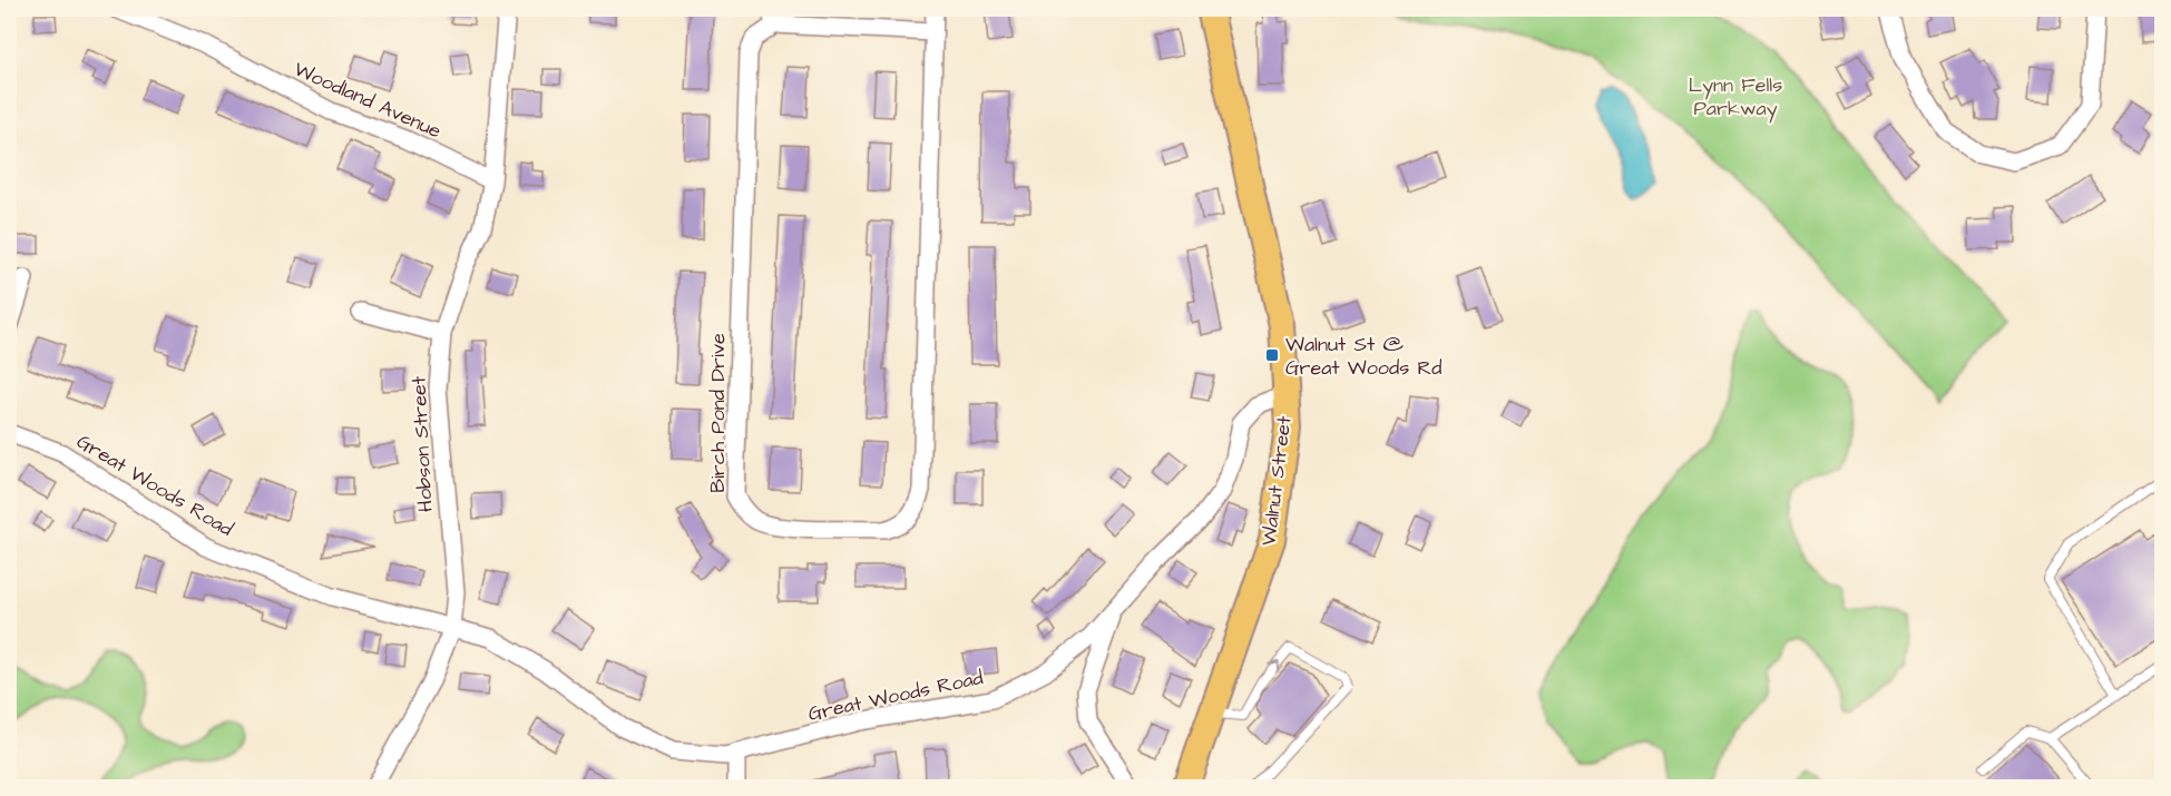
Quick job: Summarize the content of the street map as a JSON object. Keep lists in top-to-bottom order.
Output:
{
  "streets": {
    "main road": ["Walnut Street"],
    "street": [
      "Woodland Avenue",
      "Birch Pond Drive",
      "Hobson Street",
      "Great Woods Road"
    ]
  },
  "crossings": [
    ["Woodland Avenue", "Hobson Street"],
    ["Hobson Street", "Great Woods Road"],
    ["Walnut Street", "Great Woods Road"]
  ],
  "parks": ["Lynn Fells Parkway"],
  "places": {
    "transit": ["Walnut St @ Great Woods Rd"]
  }
}
